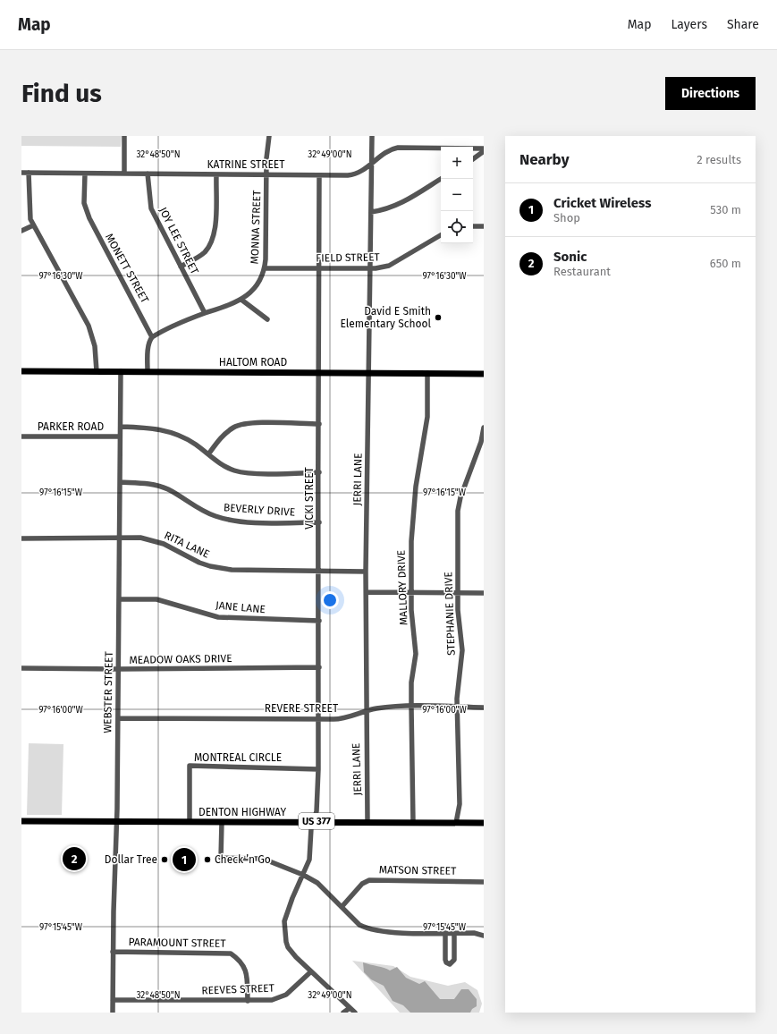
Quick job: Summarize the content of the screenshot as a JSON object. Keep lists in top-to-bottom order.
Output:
{
  "streets": {
    "main road": ["HALTOM ROAD", "DENTON HIGHWAY", "US 377"],
    "street": [
      "KATRINE STREET",
      "MONNA STREET",
      "JOY LEE STREET",
      "FIELD STREET",
      "MONETT STREET",
      "PARKER ROAD",
      "JERRI LANE",
      "VICKI STREET",
      "BEVERLY DRIVE",
      "RITA LANE",
      "MALLORY DRIVE",
      "JANE LANE",
      "STEPHANIE DRIVE",
      "MEADOW OAKS DRIVE",
      "WEBSTER STREET",
      "REVERE STREET",
      "MONTREAL CIRCLE",
      "MATSON STREET",
      "PARAMOUNT STREET",
      "REEVES STREET"
    ]
  },
  "crossings": [
    ["KATRINE STREET", "MONNA STREET"],
    ["KATRINE STREET", "JOY LEE STREET"],
    ["KATRINE STREET", "MONETT STREET"],
    ["KATRINE STREET", "JERRI LANE"],
    ["KATRINE STREET", "VICKI STREET"],
    ["MONNA STREET", "JOY LEE STREET"],
    ["MONNA STREET", "FIELD STREET"],
    ["MONNA STREET", "MONETT STREET"],
    ["FIELD STREET", "JERRI LANE"],
    ["FIELD STREET", "VICKI STREET"],
    ["HALTOM ROAD", "JERRI LANE"],
    ["HALTOM ROAD", "VICKI STREET"],
    ["HALTOM ROAD", "MALLORY DRIVE"],
    ["HALTOM ROAD", "WEBSTER STREET"],
    ["PARKER ROAD", "WEBSTER STREET"],
    ["JERRI LANE", "RITA LANE"],
    ["JERRI LANE", "REVERE STREET"],
    ["JERRI LANE", "DENTON HIGHWAY"],
    ["VICKI STREET", "BEVERLY DRIVE"],
    ["VICKI STREET", "RITA LANE"],
    ["VICKI STREET", "JANE LANE"],
    ["VICKI STREET", "MEADOW OAKS DRIVE"],
    ["VICKI STREET", "REVERE STREET"],
    ["VICKI STREET", "MONTREAL CIRCLE"],
    ["VICKI STREET", "DENTON HIGHWAY"],
    ["VICKI STREET", "REEVES STREET"],
    ["BEVERLY DRIVE", "WEBSTER STREET"],
    ["RITA LANE", "WEBSTER STREET"],
    ["MALLORY DRIVE", "REVERE STREET"],
    ["MALLORY DRIVE", "DENTON HIGHWAY"],
    ["JANE LANE", "WEBSTER STREET"],
    ["STEPHANIE DRIVE", "REVERE STREET"],
    ["STEPHANIE DRIVE", "DENTON HIGHWAY"],
    ["MEADOW OAKS DRIVE", "WEBSTER STREET"],
    ["WEBSTER STREET", "REVERE STREET"],
    ["WEBSTER STREET", "DENTON HIGHWAY"],
    ["WEBSTER STREET", "PARAMOUNT STREET"],
    ["WEBSTER STREET", "REEVES STREET"],
    ["MONTREAL CIRCLE", "DENTON HIGHWAY"],
    ["PARAMOUNT STREET", "REEVES STREET"]
  ],
  "places": ["David E Smith Elementary School", "Dollar Tree", "Check ’n Go"],
  "page": {
    "header": "Map",
    "nav": ["Map", "Layers", "Share"],
    "buttons": "Directions",
    "title": "Find us",
    "heading": ["Nearby", "2 results"],
    "map_buttons": ["+", "−"],
    "list": [
      {
        "mark": "1",
        "name": "Cricket Wireless",
        "note": "Shop",
        "value": "530 m"
      },
      {
        "mark": "2",
        "name": "Sonic",
        "note": "Restaurant",
        "value": "650 m"
      }
    ],
    "pins": ["2", "1"]
  },
  "coordinates": [
    "32°48'50\"N",
    "32°49'00\"N",
    "97°16'30\"W",
    "97°16'15\"W",
    "97°16'00\"W",
    "97°15'45\"W"
  ]
}
